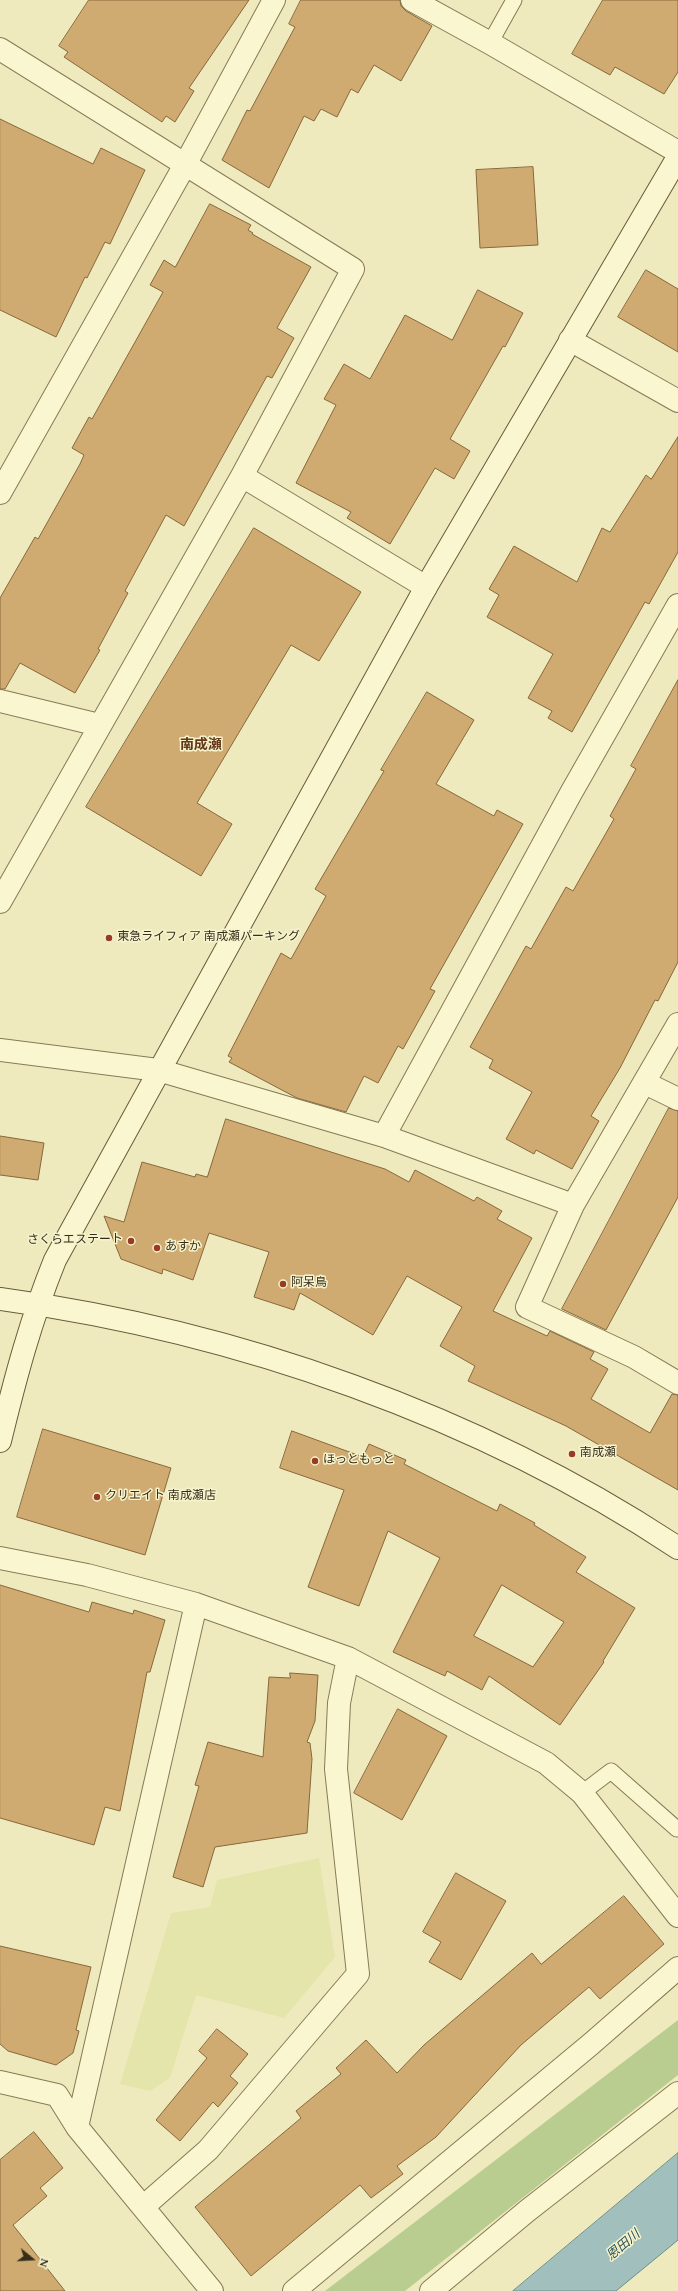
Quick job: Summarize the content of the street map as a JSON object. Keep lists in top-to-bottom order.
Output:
{
  "districts": ["南成瀬"],
  "water": ["恩田川"],
  "places": [
    "東急ライフィア 南成瀬パーキング",
    "さくらエステート",
    "あすか",
    "阿呆鳥",
    "南成瀬",
    "ほっともっと",
    "クリエイト 南成瀬店"
  ],
  "north": "right"
}
